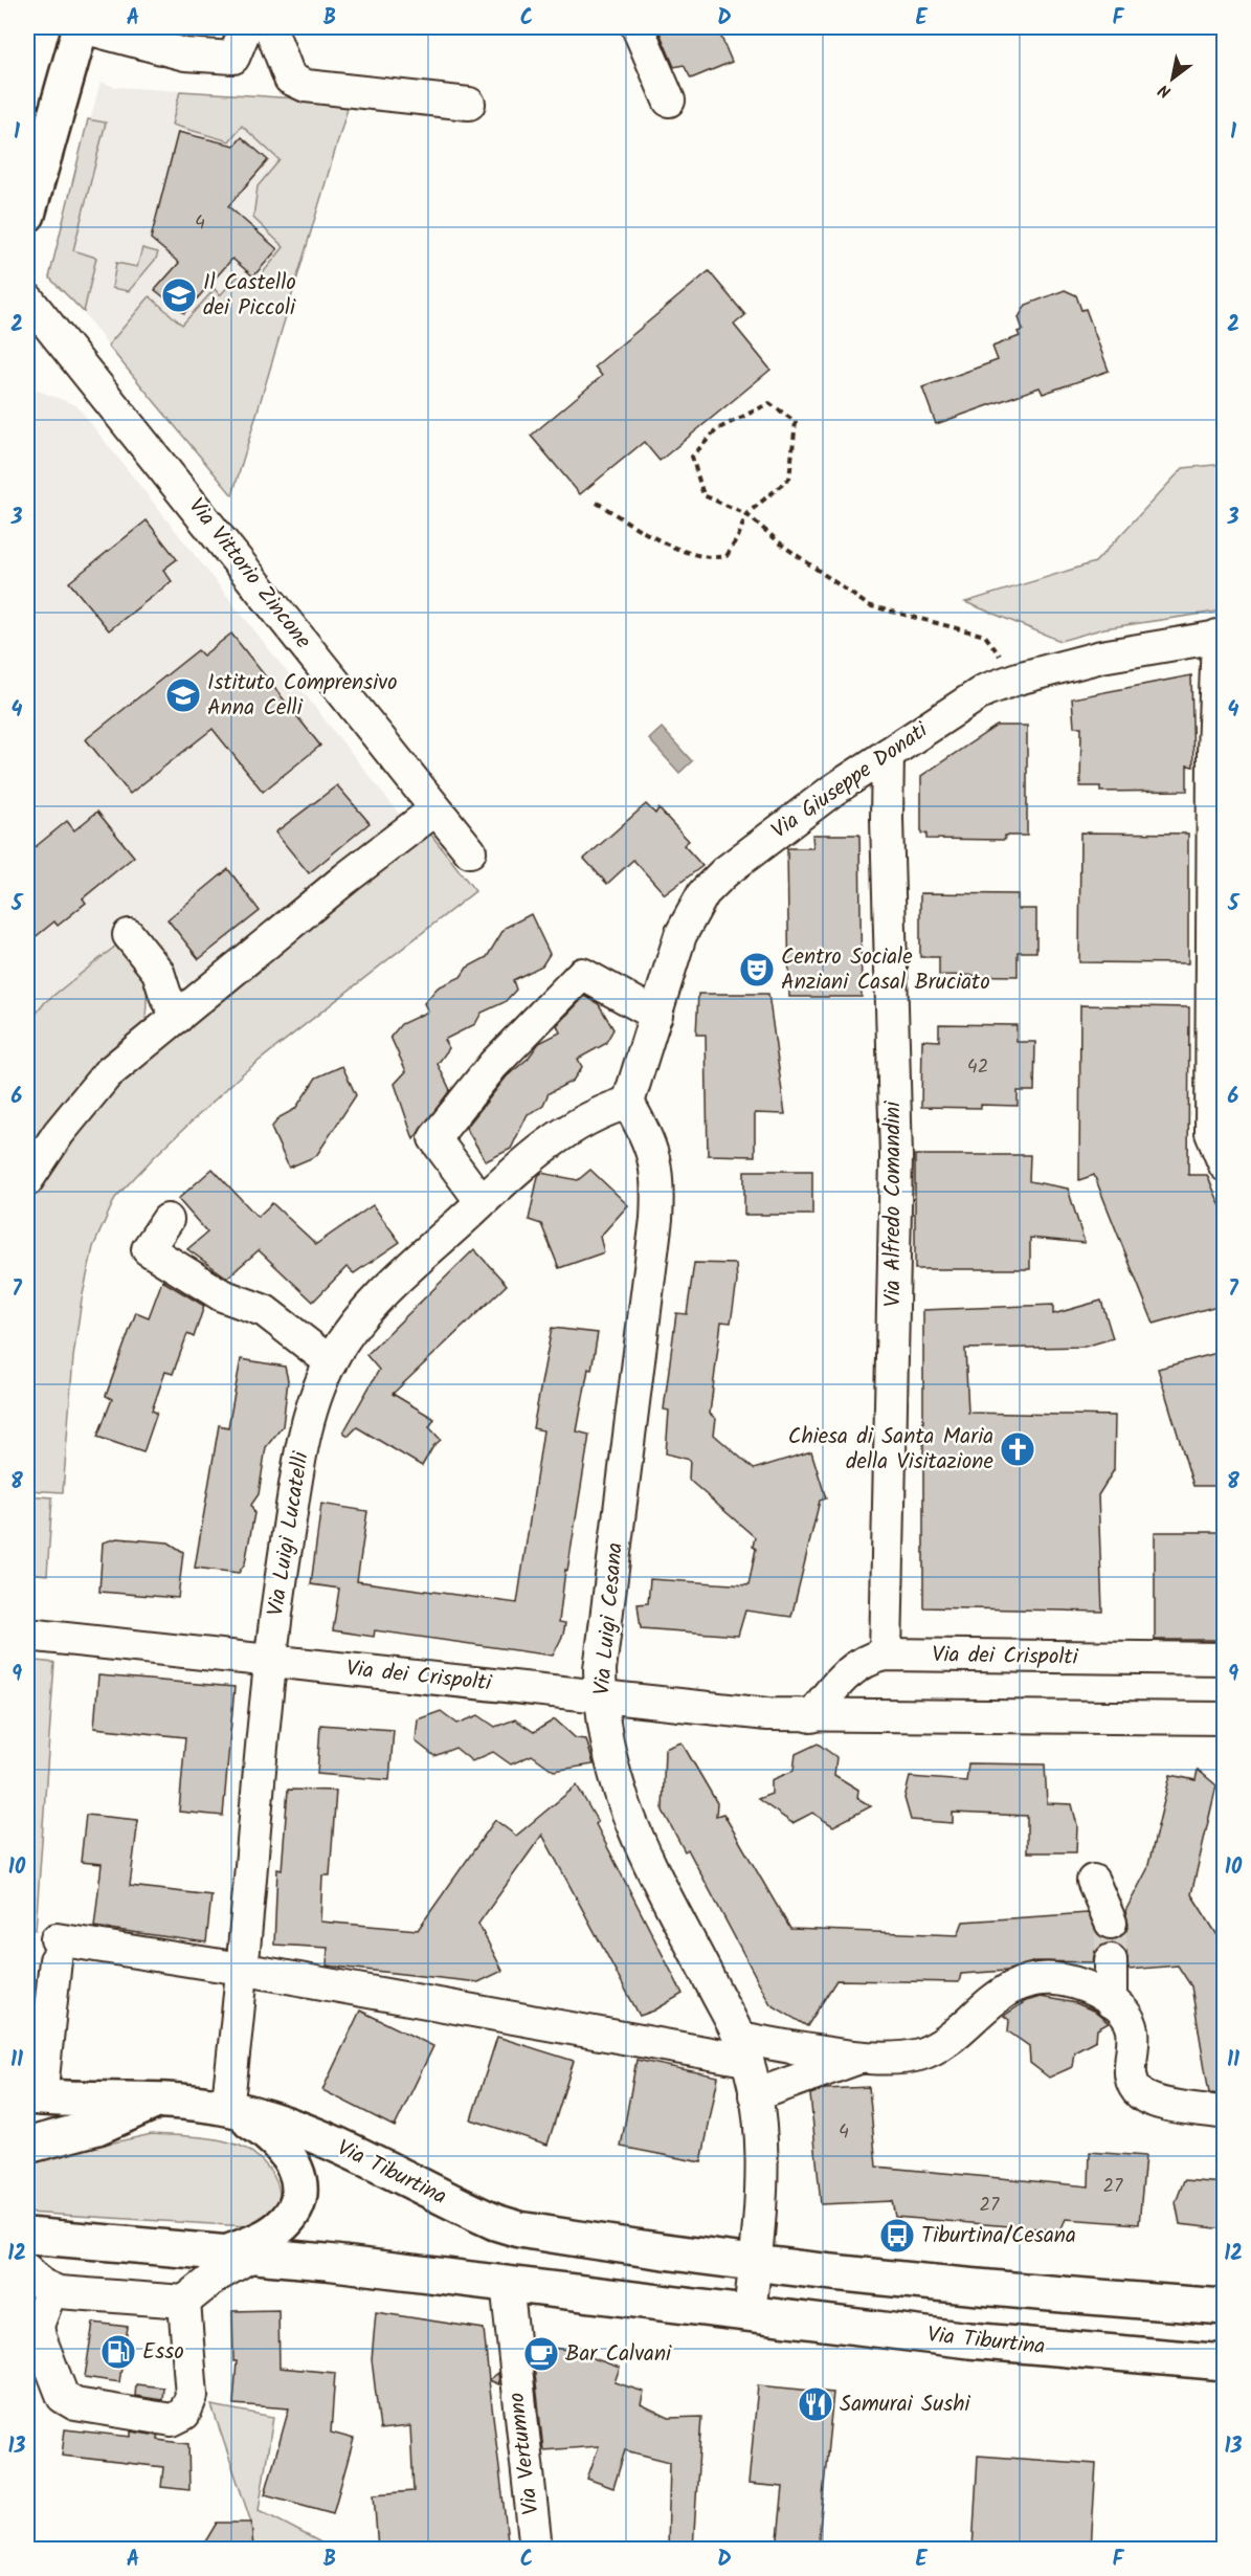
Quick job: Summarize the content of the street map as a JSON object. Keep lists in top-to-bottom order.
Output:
{
  "streets": {
    "main road": ["Via Tiburtina"],
    "street": [
      "Via Vittorio Zincone",
      "Via Giuseppe Donati",
      "Via Alfredo Comandini",
      "Via Luigi Lucatelli",
      "Via Luigi Cesana",
      "Via dei Crispolti",
      "Via Vertumno"
    ]
  },
  "crossings": [
    ["Via Giuseppe Donati", "Via Alfredo Comandini"],
    ["Via Giuseppe Donati", "Via Luigi Lucatelli"],
    ["Via Giuseppe Donati", "Via Luigi Cesana"],
    ["Via Alfredo Comandini", "Via dei Crispolti"],
    ["Via Luigi Lucatelli", "Via Luigi Cesana"],
    ["Via Luigi Lucatelli", "Via dei Crispolti"],
    ["Via Luigi Lucatelli", "Via Tiburtina"],
    ["Via Luigi Cesana", "Via dei Crispolti"],
    ["Via Luigi Cesana", "Via Tiburtina"],
    ["Via Tiburtina", "Via Vertumno"]
  ],
  "places": {
    "school or university": ["Il Castello dei Piccoli", "Istituto Comprensivo Anna Celli"],
    "theatre": ["Centro Sociale Anziani Casal Bruciato"],
    "church": ["Chiesa di Santa Maria della Visitazione"],
    "bus stop": ["Tiburtina/Cesana"],
    "fuel station": ["Esso"],
    "cafe": ["Bar Calvani"],
    "restaurant": ["Samurai Sushi"]
  },
  "house_numbers": [
    "4",
    "42",
    "4",
    "27",
    "27"
  ],
  "north": "bottom left",
  "grid": {
    "columns": [
      "A",
      "B",
      "C",
      "D",
      "E",
      "F"
    ],
    "rows": [
      "1",
      "2",
      "3",
      "4",
      "5",
      "6",
      "7",
      "8",
      "9",
      "10",
      "11",
      "12",
      "13"
    ]
  }
}
